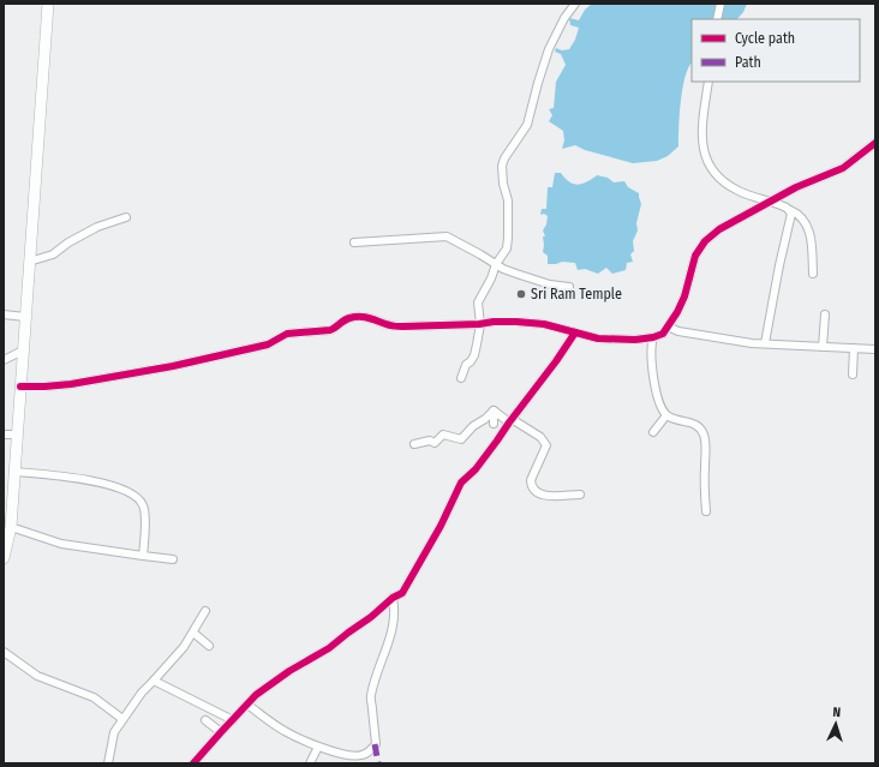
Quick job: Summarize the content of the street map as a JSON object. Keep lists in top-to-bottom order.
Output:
{
  "places": ["Sri Ram Temple"],
  "legend": ["Cycle path", "Path"],
  "north": "top"
}
